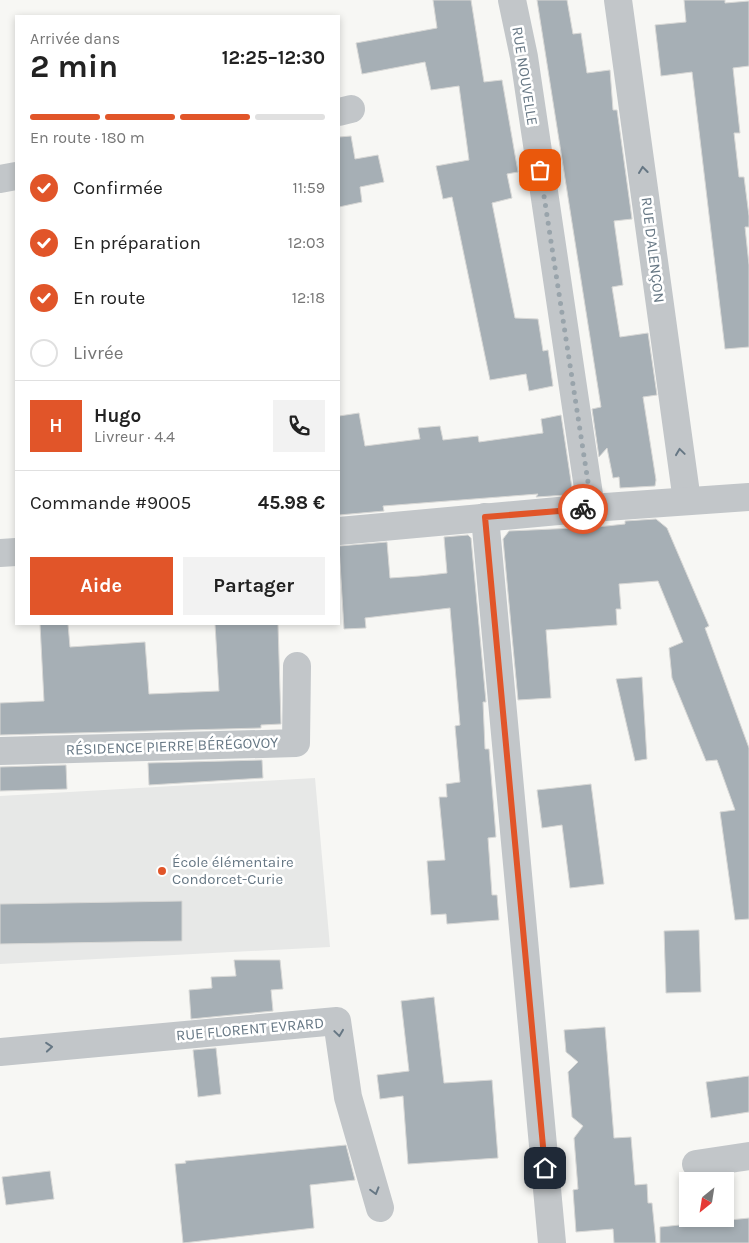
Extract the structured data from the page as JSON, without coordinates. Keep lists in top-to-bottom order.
{
  "streets": {
    "street": [
      "RUE NOUVELLE",
      "RUE D'ALENÇON",
      "RÉSIDENCE PIERRE BÉRÉGOVOY",
      "RUE FLORENT EVRARD"
    ]
  },
  "one_way": ["RUE D'ALENÇON"],
  "places": ["École élémentaire Condorcet-Curie"],
  "north": "bottom left",
  "page": {
    "heading": ["2 min", "Arrivée dans", "12:25–12:30"],
    "panel": [
      "Hugo",
      "Livreur · 4.4",
      "Commande #9005",
      "45.98 €"
    ],
    "bar": "En route · 180 m",
    "list": [
      ["Confirmée", "11:59"],
      ["En préparation", "12:03"],
      ["En route", "12:18"],
      "Livrée"
    ],
    "round": "H",
    "buttons": ["Aide", "Partager"]
  }
}
